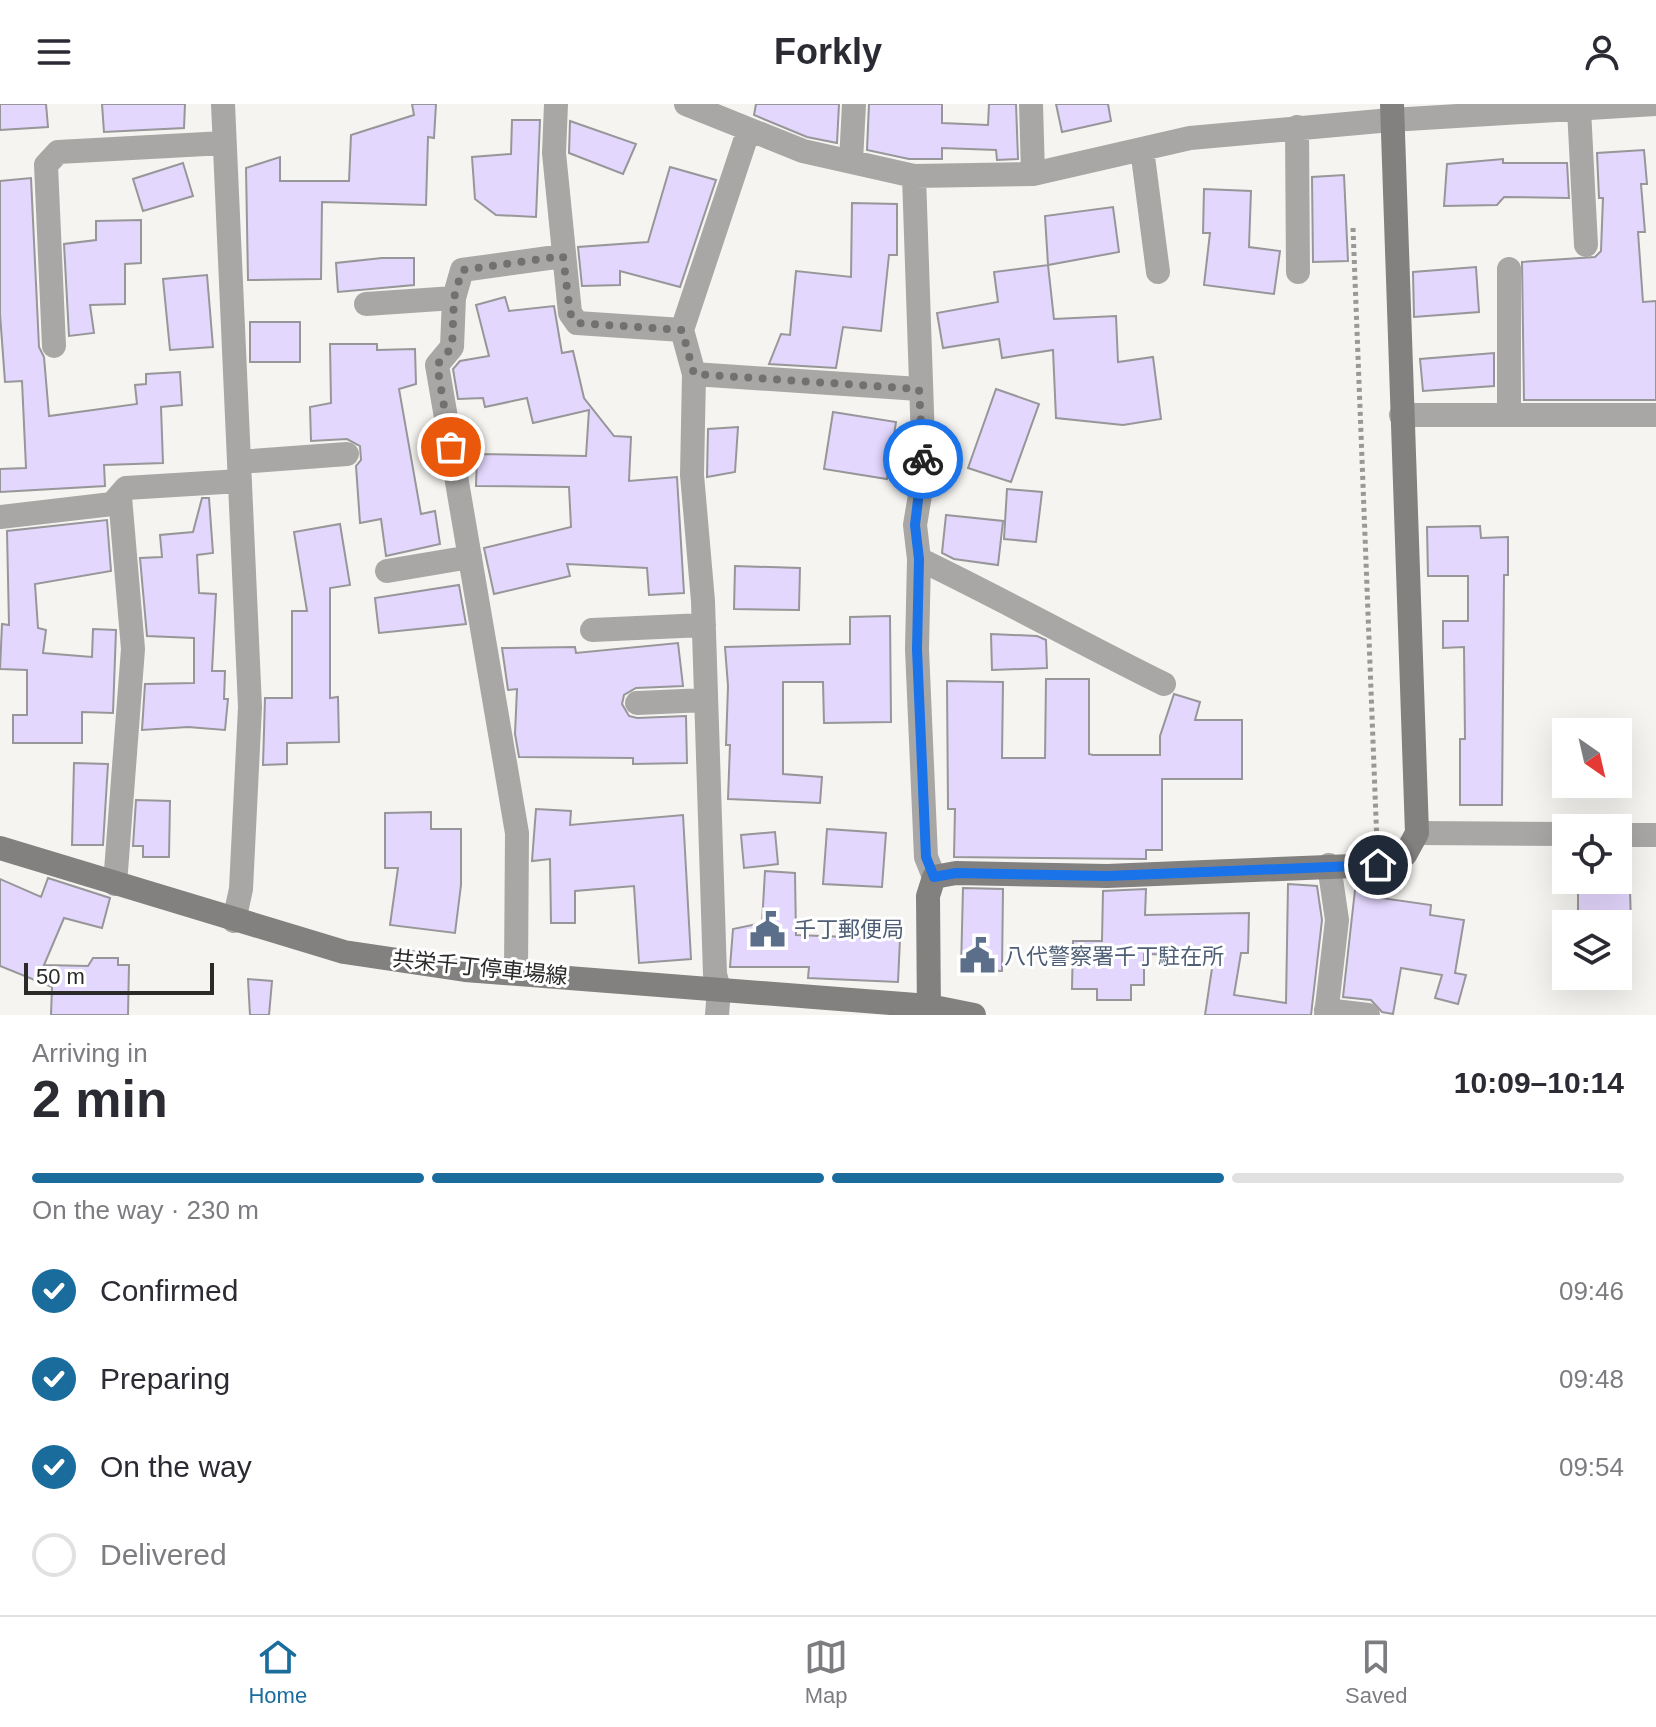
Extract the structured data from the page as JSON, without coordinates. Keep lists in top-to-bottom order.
{
  "streets": {
    "street": ["共栄千丁停車場線"]
  },
  "places": {
    "public building": ["千丁郵便局", "八代警察署千丁駐在所"]
  },
  "scale_bar": "50 m",
  "north": "bottom right",
  "page": {
    "header": "Forkly",
    "scale": "50 m",
    "heading": ["2 min", "Arriving in", "10:09–10:14"],
    "bar": "On the way · 230 m",
    "list": [
      ["Confirmed", "09:46"],
      ["Preparing", "09:48"],
      ["On the way", "09:54"],
      "Delivered"
    ],
    "tabs": ["Home", "Map", "Saved"]
  }
}
